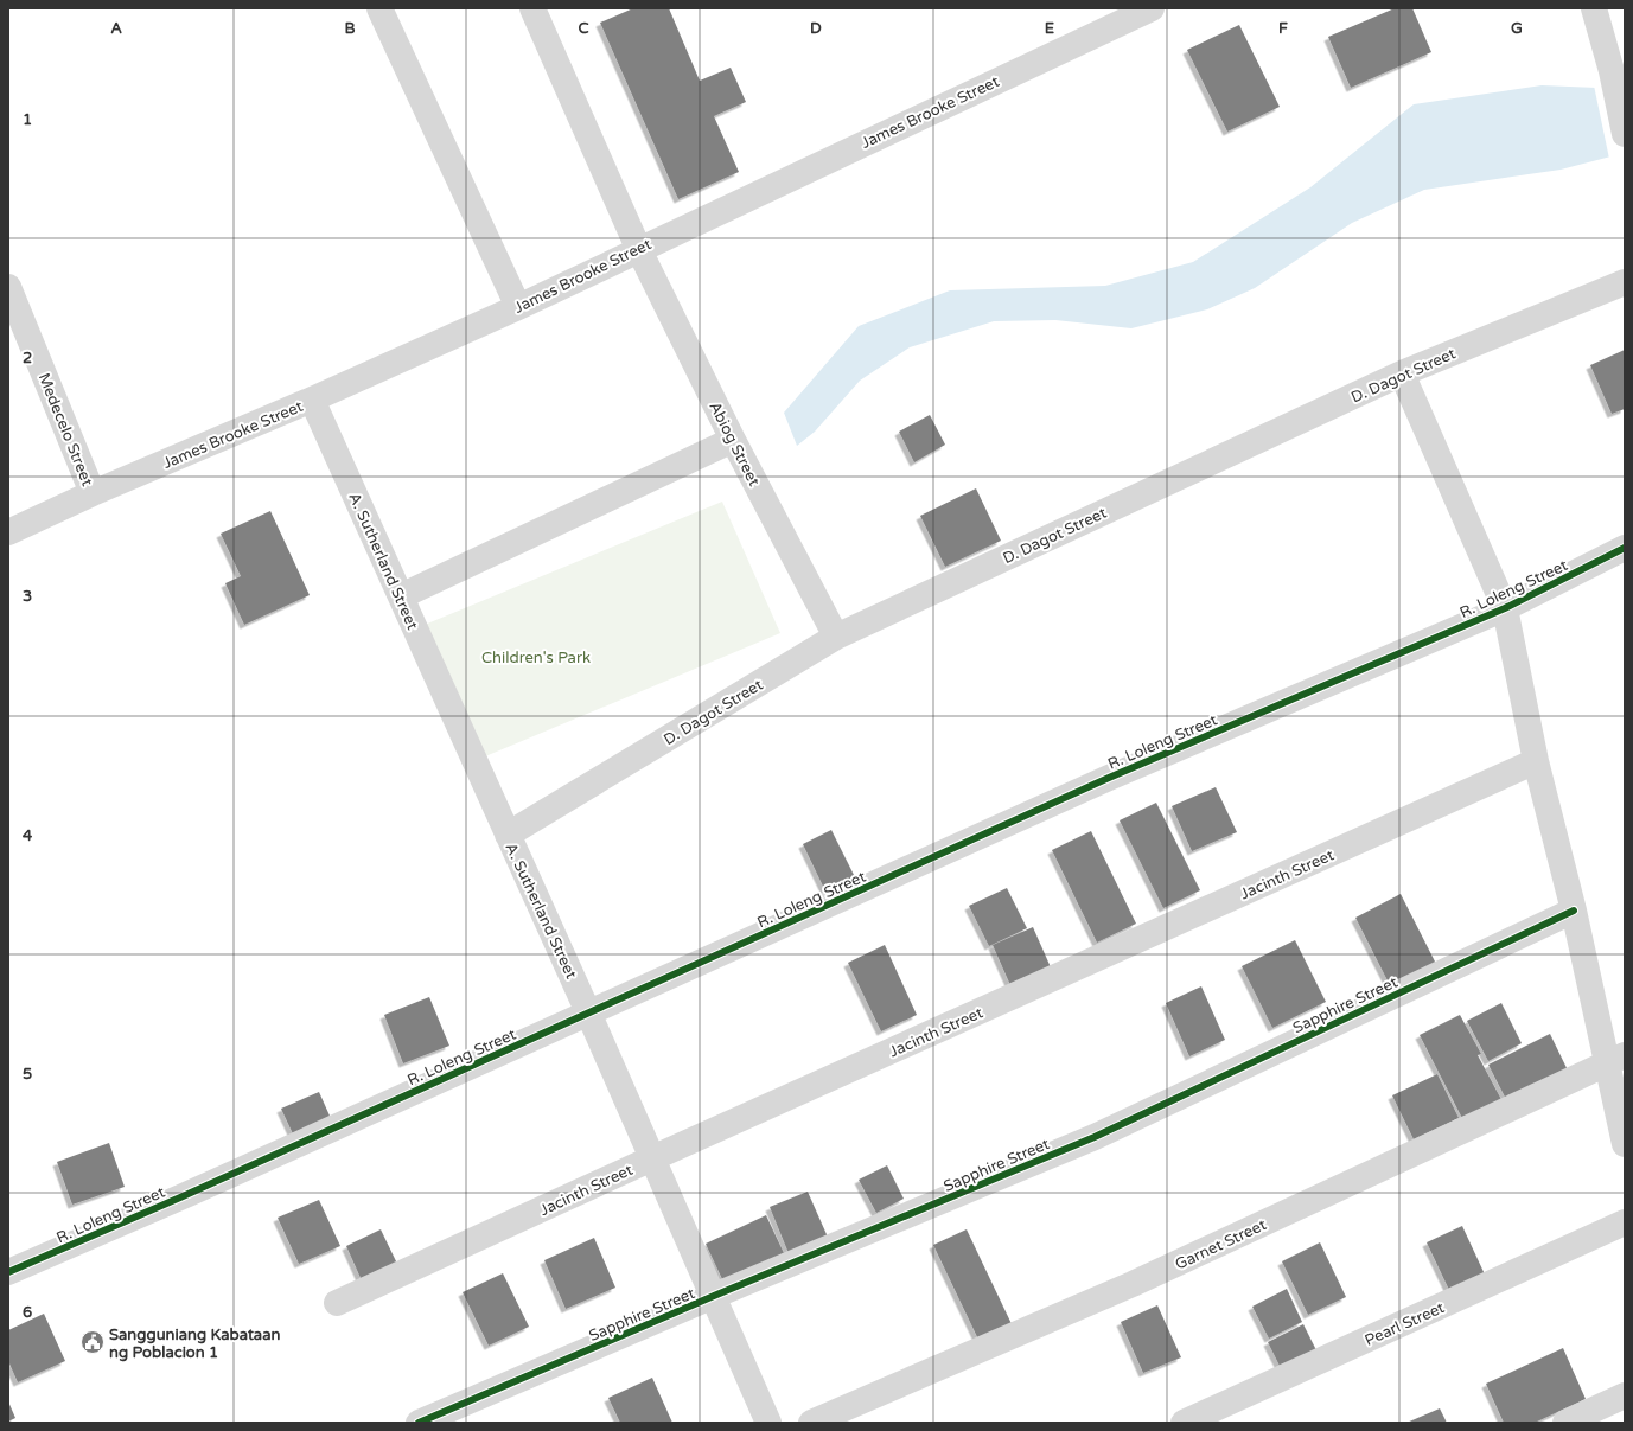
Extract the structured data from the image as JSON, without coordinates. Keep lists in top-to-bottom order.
{
  "streets": {
    "street": [
      "James Brooke Street",
      "D. Dagot Street",
      "Medecelo Street",
      "Abiog Street",
      "A. Sutherland Street",
      "R. Loleng Street",
      "Jacinth Street",
      "Sapphire Street",
      "Garnet Street",
      "Pearl Street"
    ]
  },
  "crossings": [
    ["James Brooke Street", "Medecelo Street"],
    ["James Brooke Street", "Abiog Street"],
    ["James Brooke Street", "A. Sutherland Street"],
    ["D. Dagot Street", "Abiog Street"],
    ["D. Dagot Street", "A. Sutherland Street"],
    ["A. Sutherland Street", "R. Loleng Street"],
    ["A. Sutherland Street", "Jacinth Street"],
    ["A. Sutherland Street", "Sapphire Street"]
  ],
  "parks": ["Children's Park"],
  "places": {
    "public building": ["Sangguniang Kabataan ng Poblacion 1"]
  },
  "grid": {
    "columns": [
      "A",
      "B",
      "C",
      "D",
      "E",
      "F",
      "G"
    ],
    "rows": [
      "1",
      "2",
      "3",
      "4",
      "5",
      "6"
    ]
  }
}
